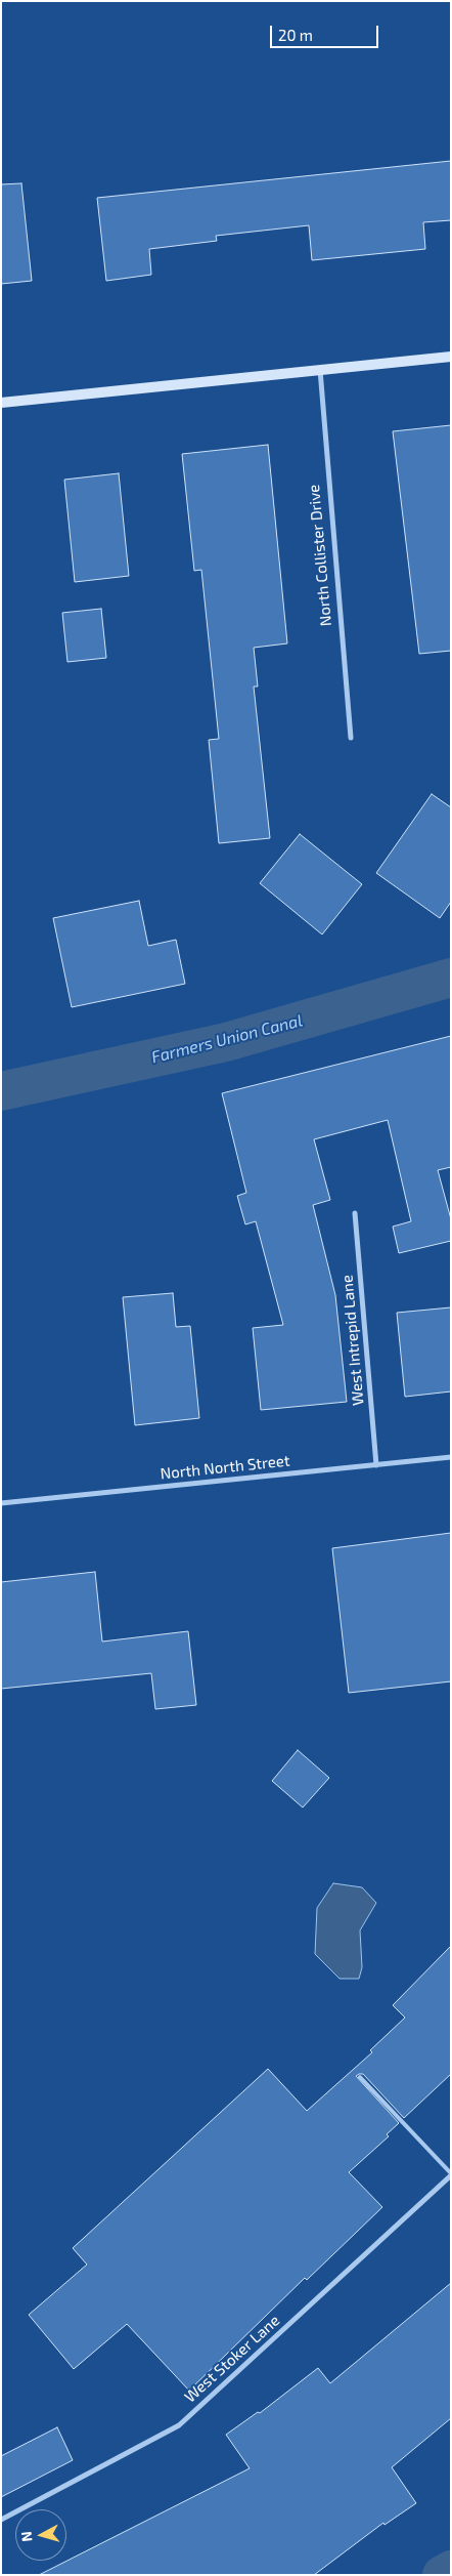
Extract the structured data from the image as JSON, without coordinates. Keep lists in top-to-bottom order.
{
  "streets": {
    "street": [
      "North Collister Drive",
      "West Intrepid Lane",
      "North North Street",
      "West Stoker Lane"
    ]
  },
  "crossings": [
    ["West Intrepid Lane", "North North Street"]
  ],
  "water": ["Farmers Union Canal"],
  "scale_bar": "20 m",
  "north": "left"
}
